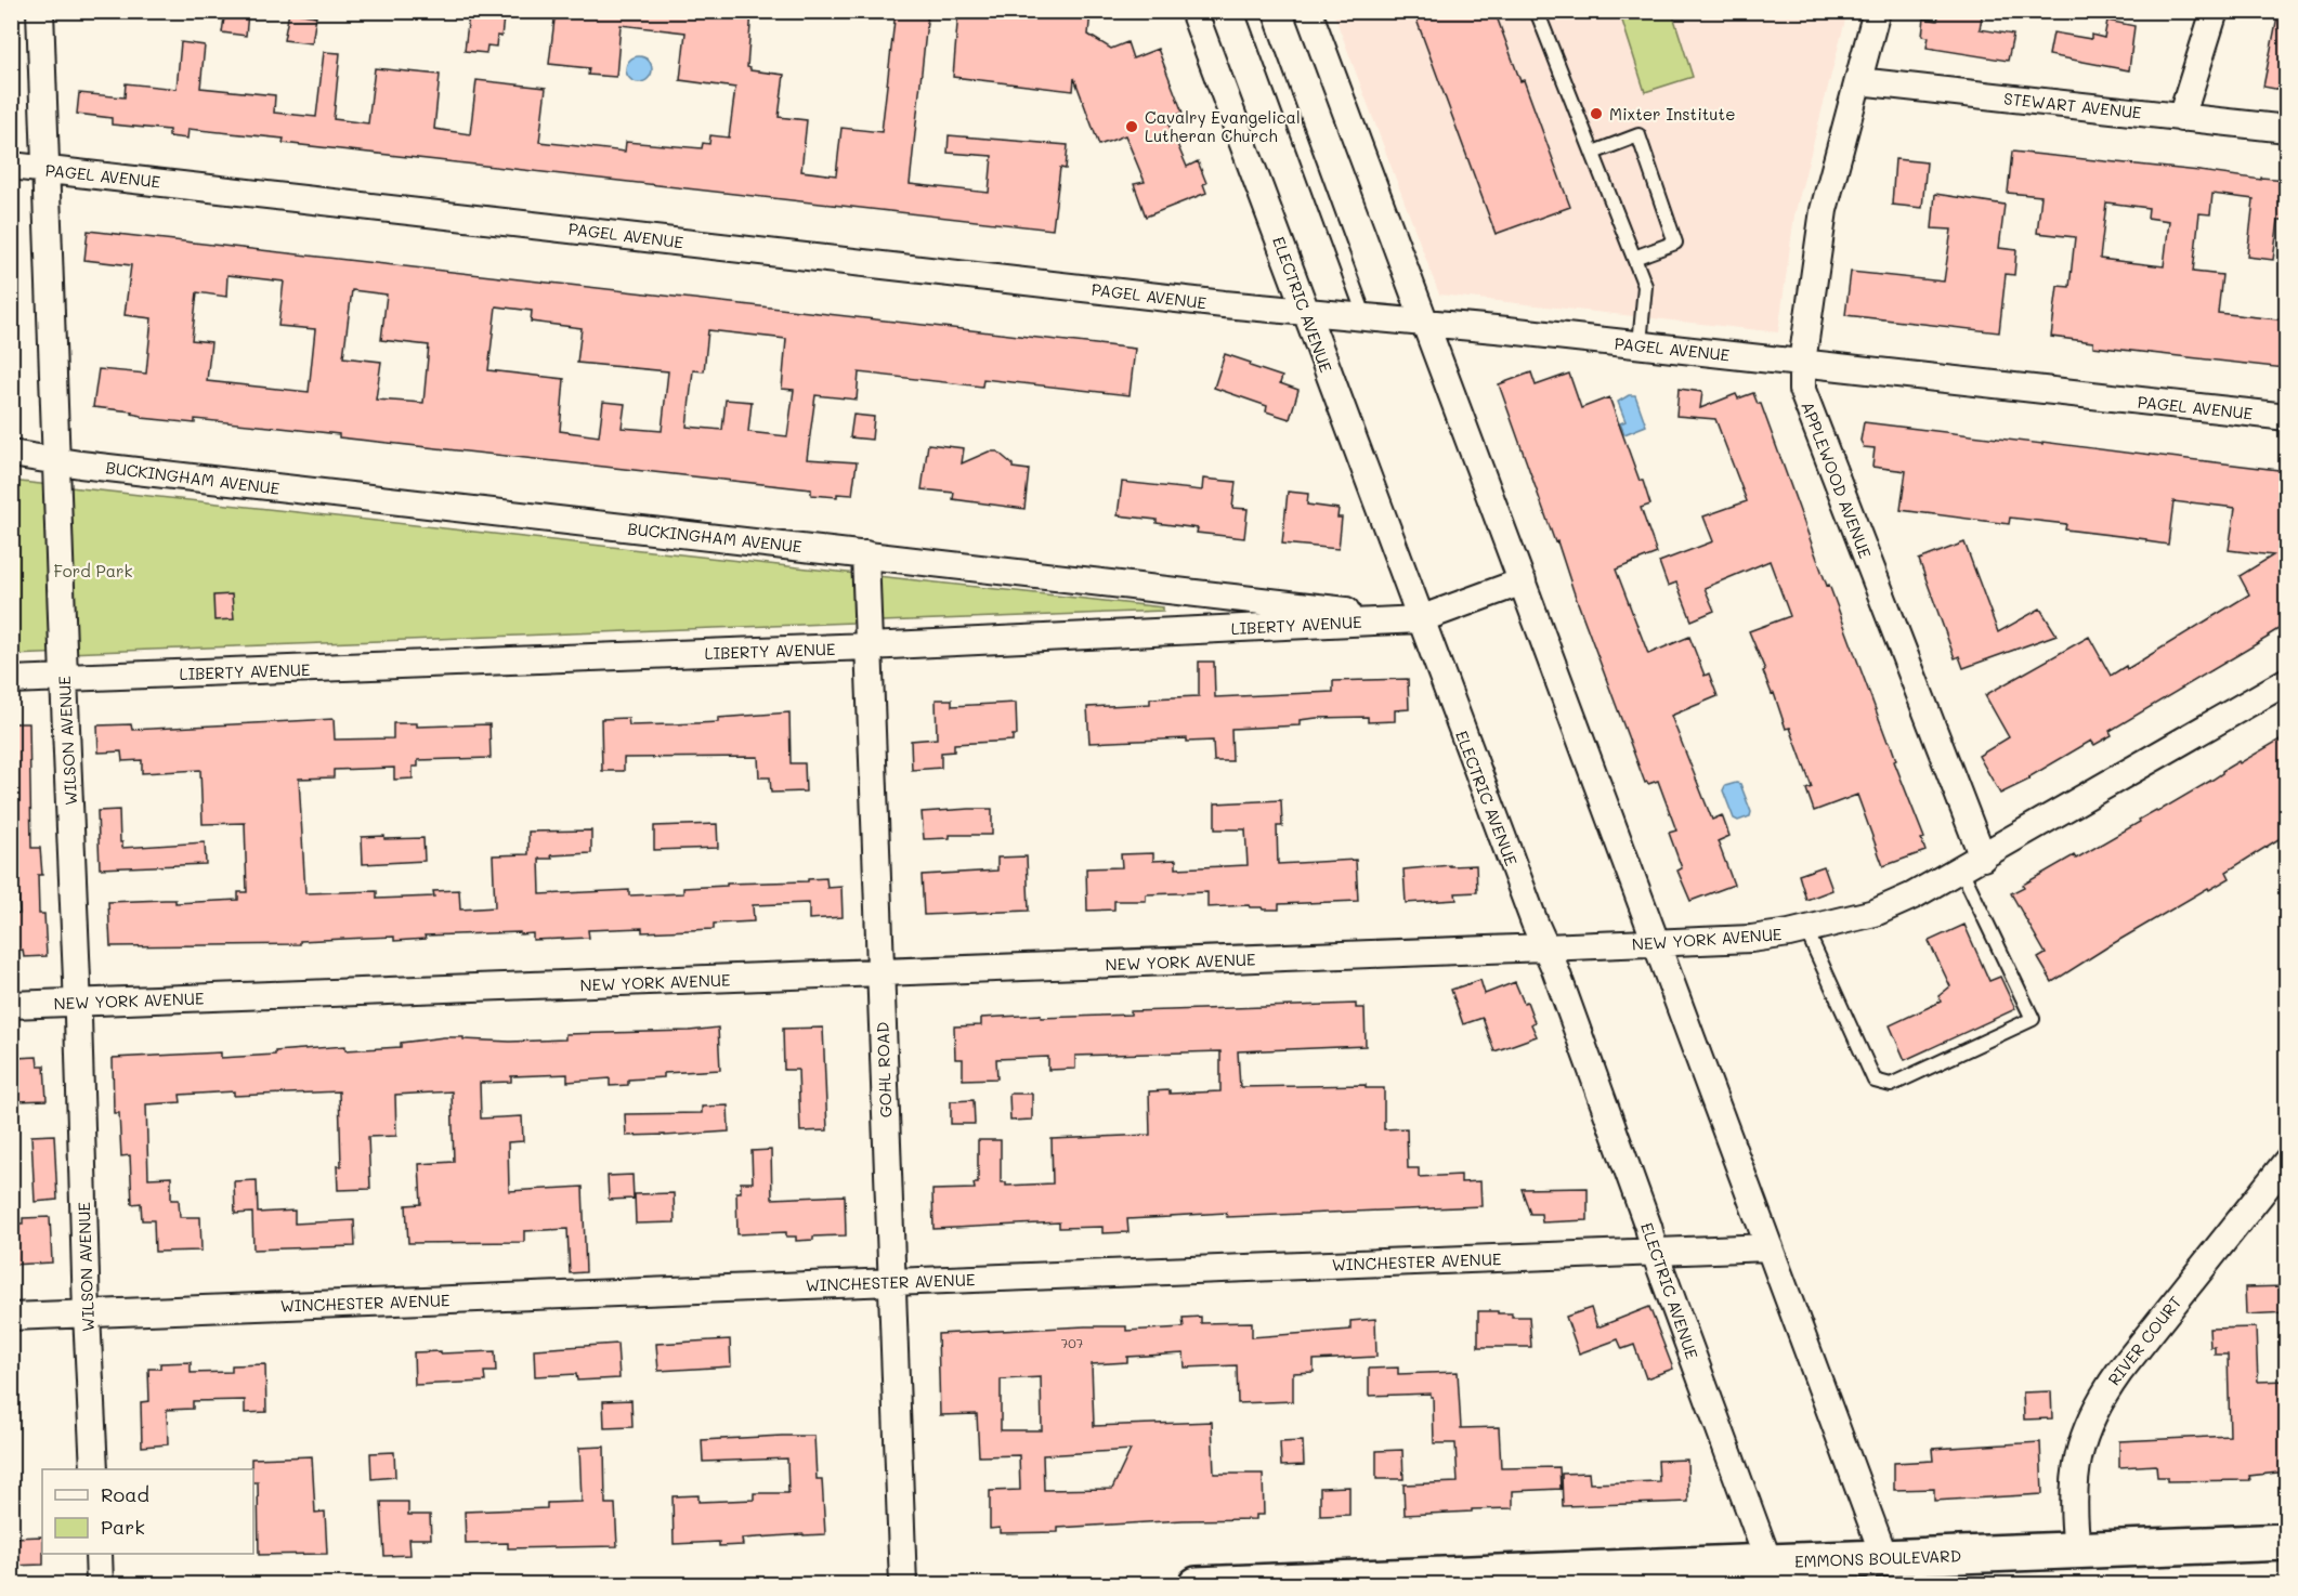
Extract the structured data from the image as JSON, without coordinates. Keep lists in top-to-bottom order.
{
  "streets": {
    "street": [
      "STEWART AVENUE",
      "PAGEL AVENUE",
      "ELECTRIC AVENUE",
      "BUCKINGHAM AVENUE",
      "APPLEWOOD AVENUE",
      "LIBERTY AVENUE",
      "WILSON AVENUE",
      "NEW YORK AVENUE",
      "GOHL ROAD",
      "WINCHESTER AVENUE",
      "RIVER COURT",
      "EMMONS BOULEVARD"
    ]
  },
  "crossings": [
    ["STEWART AVENUE", "APPLEWOOD AVENUE"],
    ["PAGEL AVENUE", "ELECTRIC AVENUE"],
    ["PAGEL AVENUE", "APPLEWOOD AVENUE"],
    ["PAGEL AVENUE", "WILSON AVENUE"],
    ["ELECTRIC AVENUE", "BUCKINGHAM AVENUE"],
    ["ELECTRIC AVENUE", "LIBERTY AVENUE"],
    ["ELECTRIC AVENUE", "NEW YORK AVENUE"],
    ["ELECTRIC AVENUE", "WINCHESTER AVENUE"],
    ["ELECTRIC AVENUE", "EMMONS BOULEVARD"],
    ["BUCKINGHAM AVENUE", "LIBERTY AVENUE"],
    ["BUCKINGHAM AVENUE", "WILSON AVENUE"],
    ["BUCKINGHAM AVENUE", "GOHL ROAD"],
    ["APPLEWOOD AVENUE", "NEW YORK AVENUE"],
    ["LIBERTY AVENUE", "WILSON AVENUE"],
    ["LIBERTY AVENUE", "GOHL ROAD"],
    ["WILSON AVENUE", "NEW YORK AVENUE"],
    ["WILSON AVENUE", "WINCHESTER AVENUE"],
    ["NEW YORK AVENUE", "GOHL ROAD"],
    ["GOHL ROAD", "WINCHESTER AVENUE"],
    ["RIVER COURT", "EMMONS BOULEVARD"]
  ],
  "parks": ["Ford Park"],
  "places": ["Mixter Institute", "Cavalry Evangelical Lutheran Church"],
  "house_numbers": ["707"],
  "legend": ["Road", "Park"]
}
